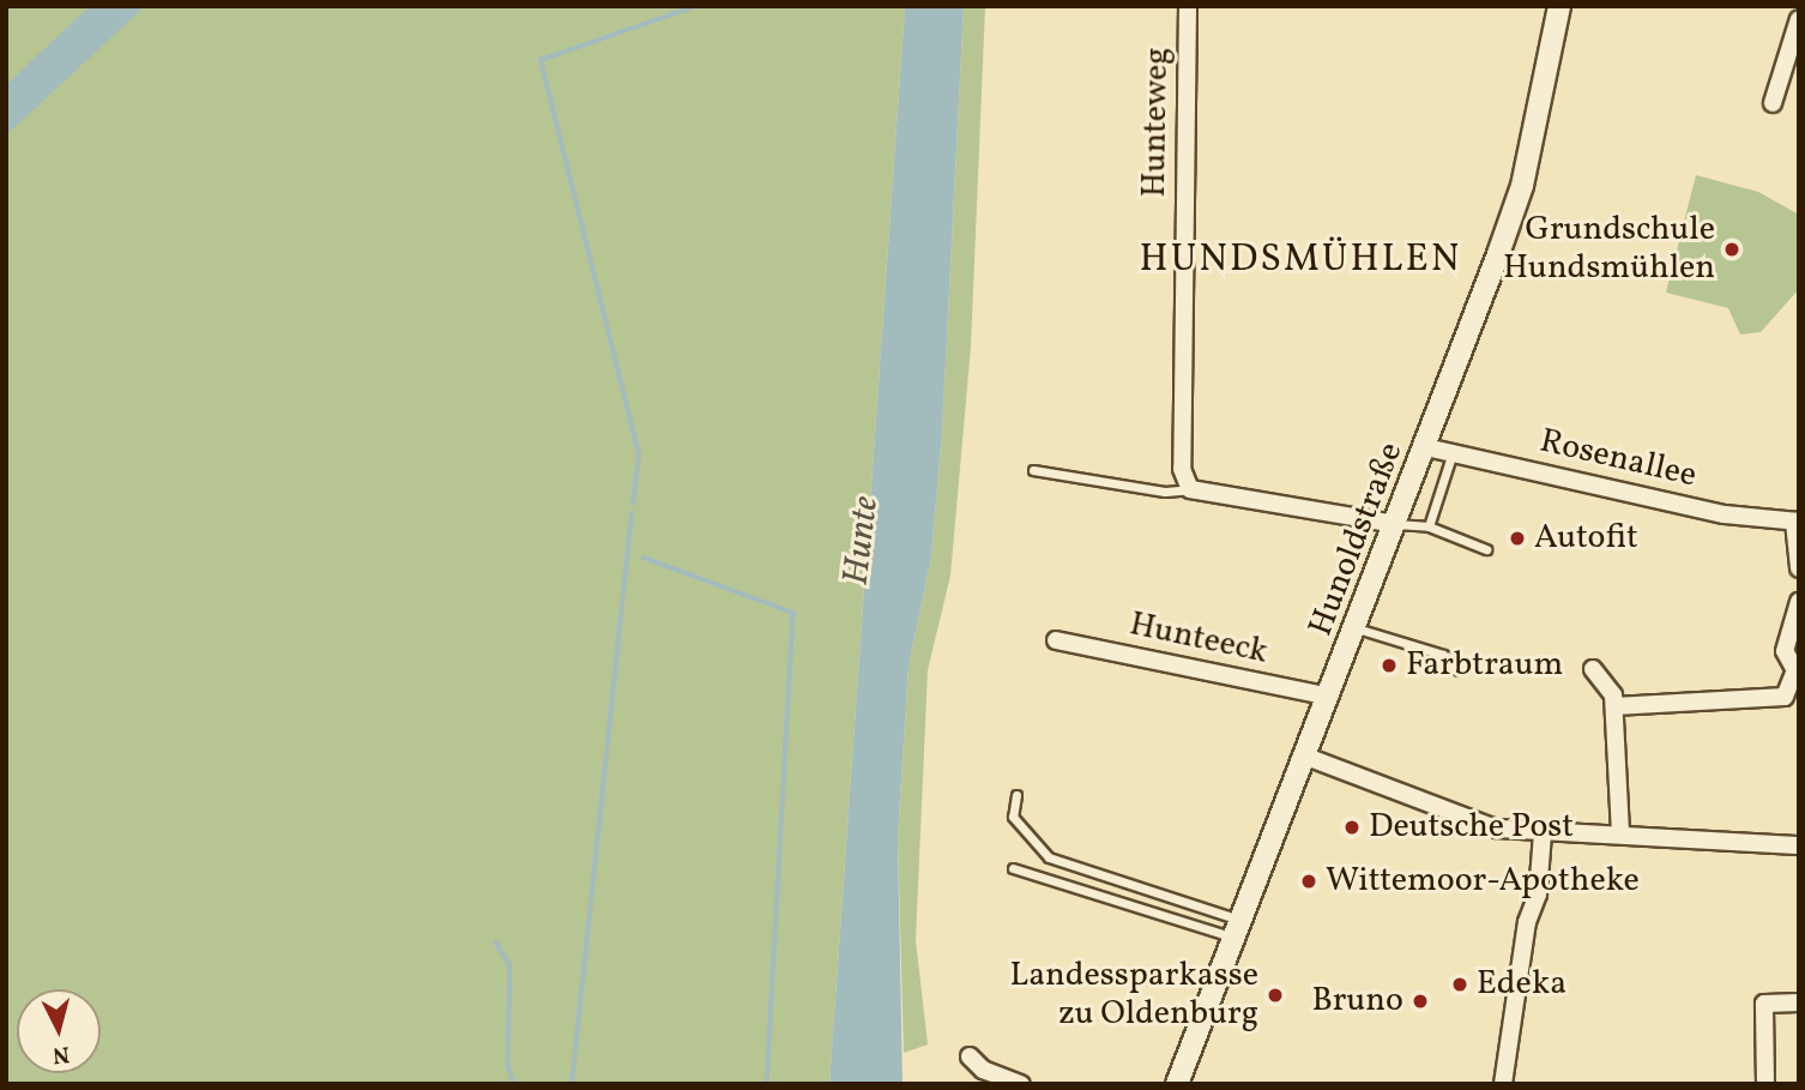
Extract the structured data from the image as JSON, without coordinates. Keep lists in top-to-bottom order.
{
  "streets": {
    "street": [
      "Hunteweg",
      "Rosenallee",
      "Hunoldstraße",
      "Hunteeck"
    ]
  },
  "crossings": [
    ["Rosenallee", "Hunoldstraße"],
    ["Hunoldstraße", "Hunteeck"]
  ],
  "districts": ["HUNDSMÜHLEN"],
  "water": ["Hunte"],
  "places": [
    "Grundschule Hundsmühlen",
    "Autofit",
    "Farbtraum",
    "Deutsche Post",
    "Wittemoor-Apotheke",
    "Edeka",
    "Landessparkasse zu Oldenburg",
    "Bruno"
  ],
  "north": "bottom"
}
